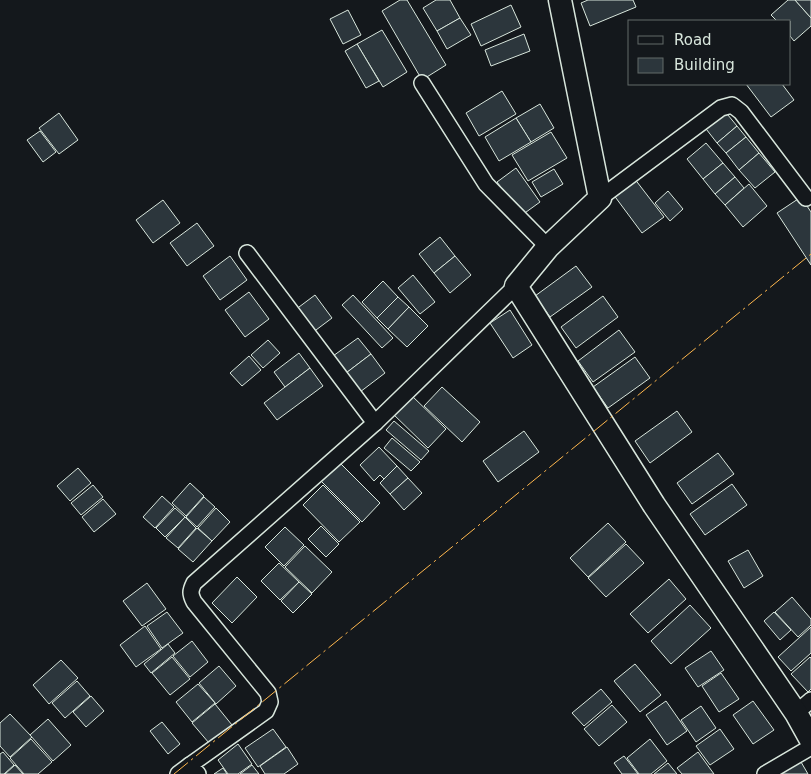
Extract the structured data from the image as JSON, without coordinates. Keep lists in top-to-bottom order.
{
  "legend": ["Road", "Building"]
}
